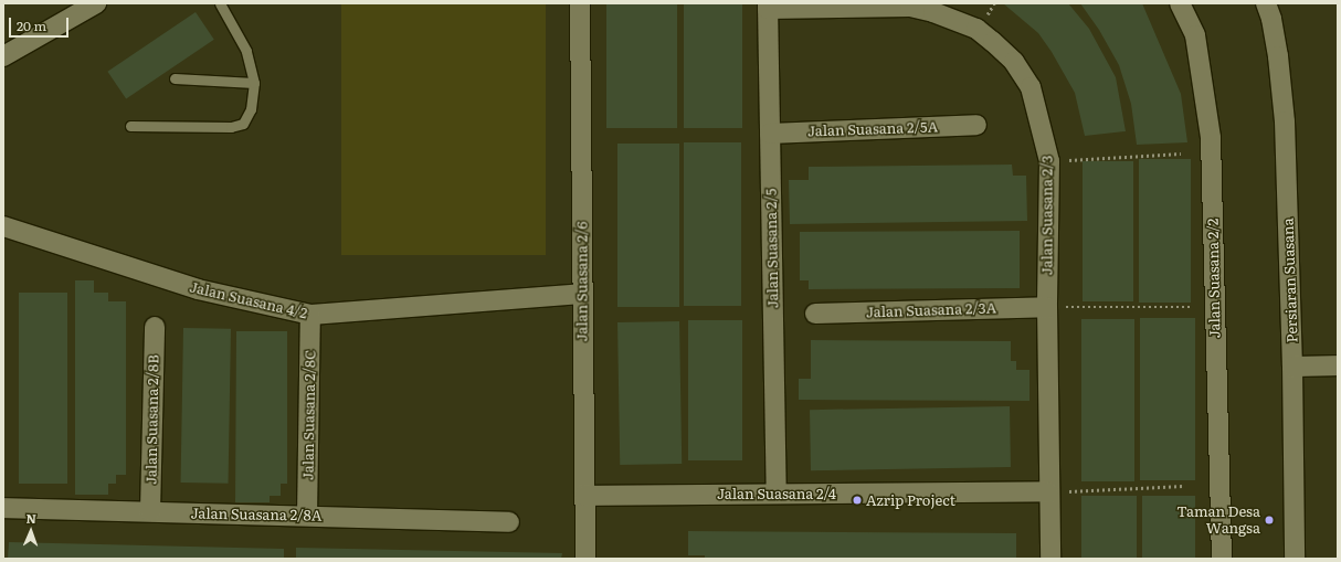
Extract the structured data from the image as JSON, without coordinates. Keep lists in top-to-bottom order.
{
  "streets": {
    "street": [
      "Jalan Suasana 2/5A",
      "Jalan Suasana 2/3",
      "Jalan Suasana 2/5",
      "Jalan Suasana 2/2",
      "Persiaran Suasana",
      "Jalan Suasana 2/6",
      "Jalan Suasana 4/2",
      "Jalan Suasana 2/3A",
      "Jalan Suasana 2/8C",
      "Jalan Suasana 2/8B",
      "Jalan Suasana 2/4",
      "Jalan Suasana 2/8A"
    ]
  },
  "crossings": [
    ["Jalan Suasana 2/5A", "Jalan Suasana 2/5"],
    ["Jalan Suasana 2/3", "Jalan Suasana 2/5"],
    ["Jalan Suasana 2/3", "Jalan Suasana 2/3A"],
    ["Jalan Suasana 2/3", "Jalan Suasana 2/4"],
    ["Jalan Suasana 2/5", "Jalan Suasana 2/4"],
    ["Jalan Suasana 2/6", "Jalan Suasana 4/2"],
    ["Jalan Suasana 2/6", "Jalan Suasana 2/4"],
    ["Jalan Suasana 4/2", "Jalan Suasana 2/8C"],
    ["Jalan Suasana 2/8C", "Jalan Suasana 2/8A"],
    ["Jalan Suasana 2/8B", "Jalan Suasana 2/8A"]
  ],
  "places": ["Azrip Project", "Taman Desa Wangsa"],
  "scale_bar": "20 m",
  "north": "top"
}
